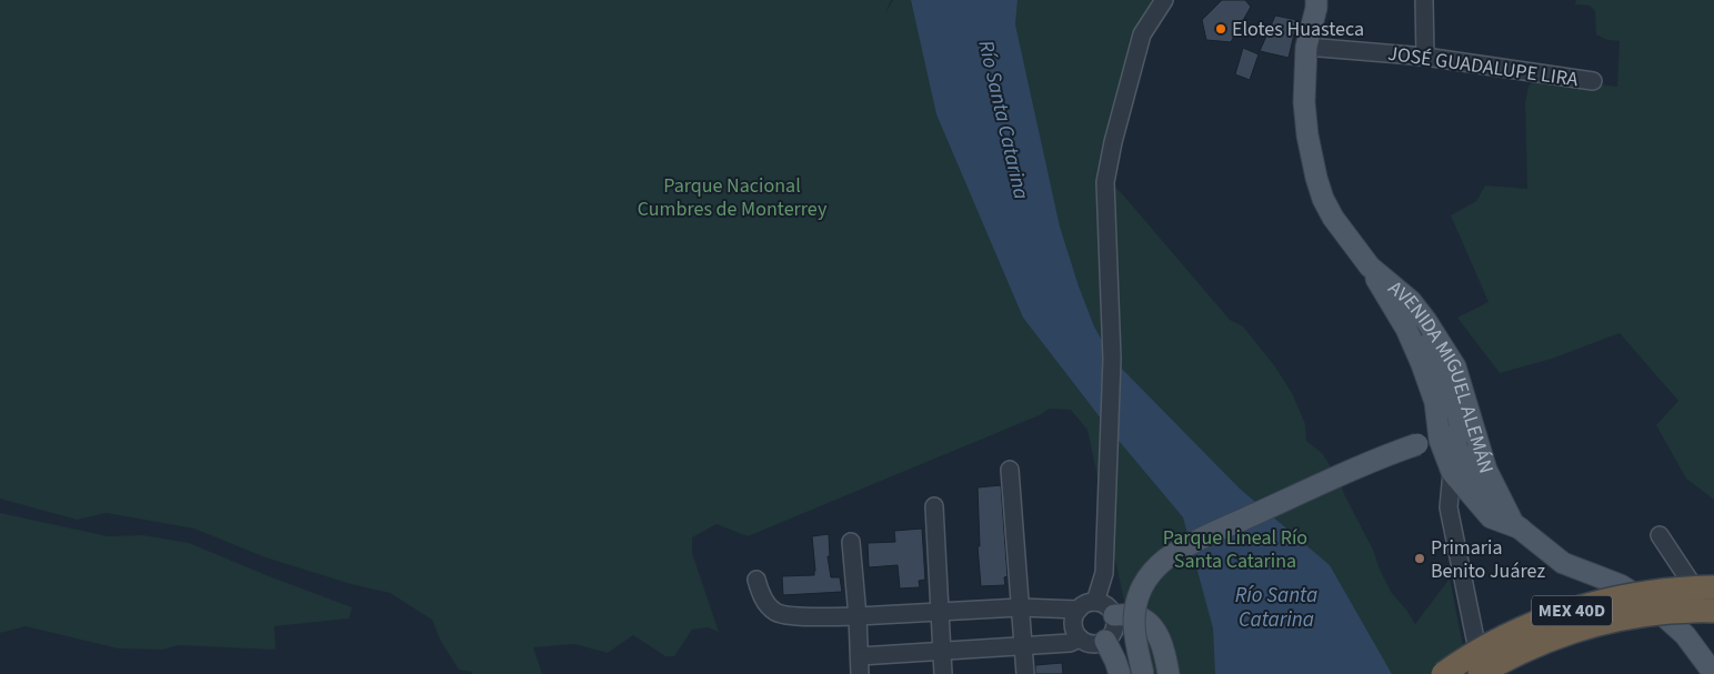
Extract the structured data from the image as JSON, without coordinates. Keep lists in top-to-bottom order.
{
  "streets": {
    "highway": ["MEX 40D"],
    "main road": ["AVENIDA MIGUEL ALEMÁN"],
    "street": ["JOSÉ GUADALUPE LIRA"]
  },
  "crossings": [
    ["JOSÉ GUADALUPE LIRA", "AVENIDA MIGUEL ALEMÁN"]
  ],
  "water": ["Río Santa Catarina"],
  "parks": ["Parque Nacional Cumbres de Monterrey", "Parque Lineal Río Santa Catarina"],
  "places": ["Elotes Huasteca", "Primaria Benito Juárez"]
}
